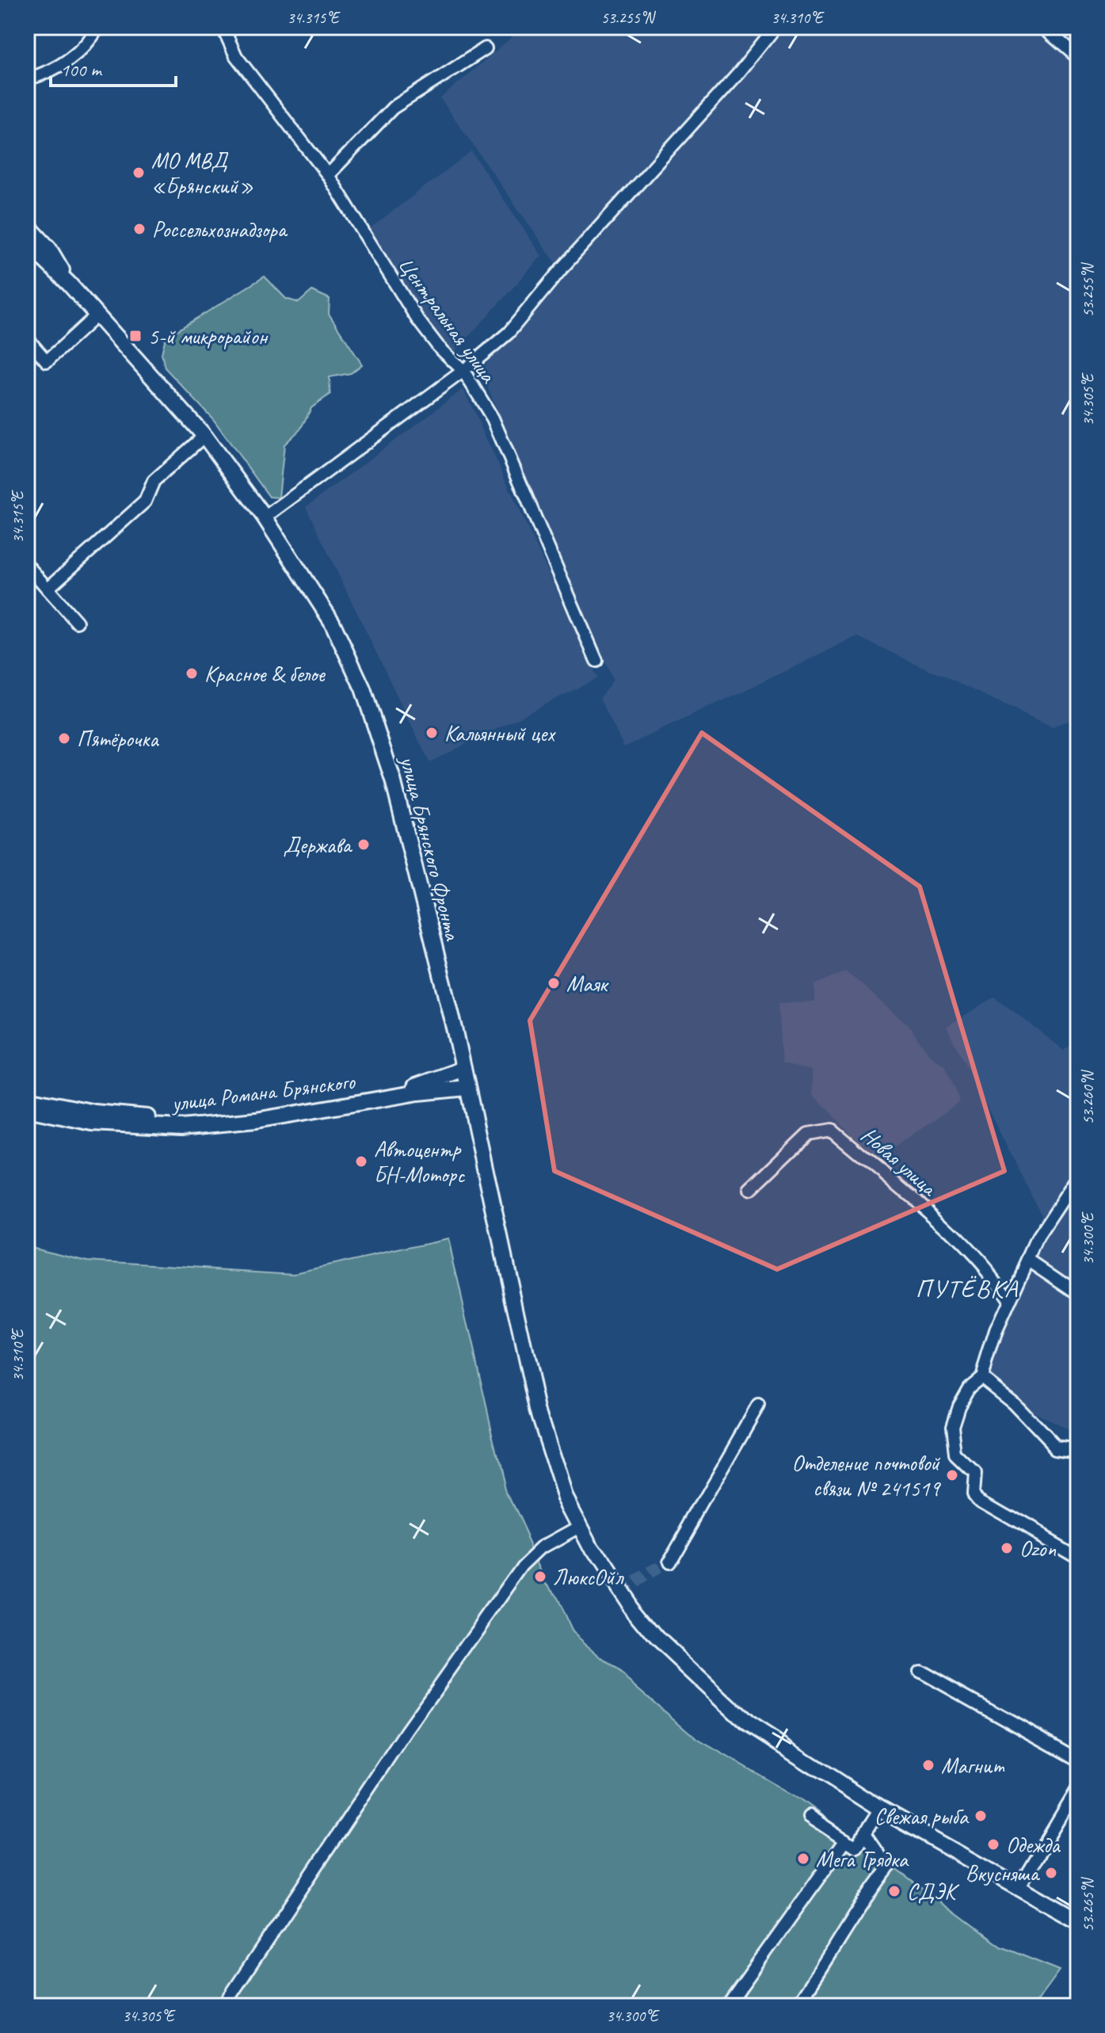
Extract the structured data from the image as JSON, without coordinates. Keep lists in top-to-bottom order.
{
  "streets": {
    "main road": ["улица Брянского Фронта", "улица Романа Брянского"],
    "street": ["Центральная улица", "Новая улица"]
  },
  "crossings": [
    ["улица Брянского Фронта", "улица Романа Брянского"]
  ],
  "districts": ["ПУТЁВКА"],
  "places": {
    "other": [
      "МО МВД «Брянский»",
      "Россельхознадзора",
      "Красное & белое",
      "Кальянный цех",
      "Пятёрочка",
      "Держава",
      "Маяк",
      "Автоцентр БН-Моторс",
      "Отделение почтовой связи № 241519",
      "Ozon",
      "ЛюксОйл",
      "Магнит",
      "Свежая рыба",
      "Одежда",
      "Мега Грядка",
      "Вкусняша",
      "СДЭК"
    ],
    "transit": ["5-й микрорайон"]
  },
  "scale_bar": "100 m",
  "coordinates": [
    "34.315°E",
    "53.255°N",
    "34.310°E",
    "34.305°E",
    "53.260°N",
    "34.300°E",
    "53.265°N"
  ]
}
